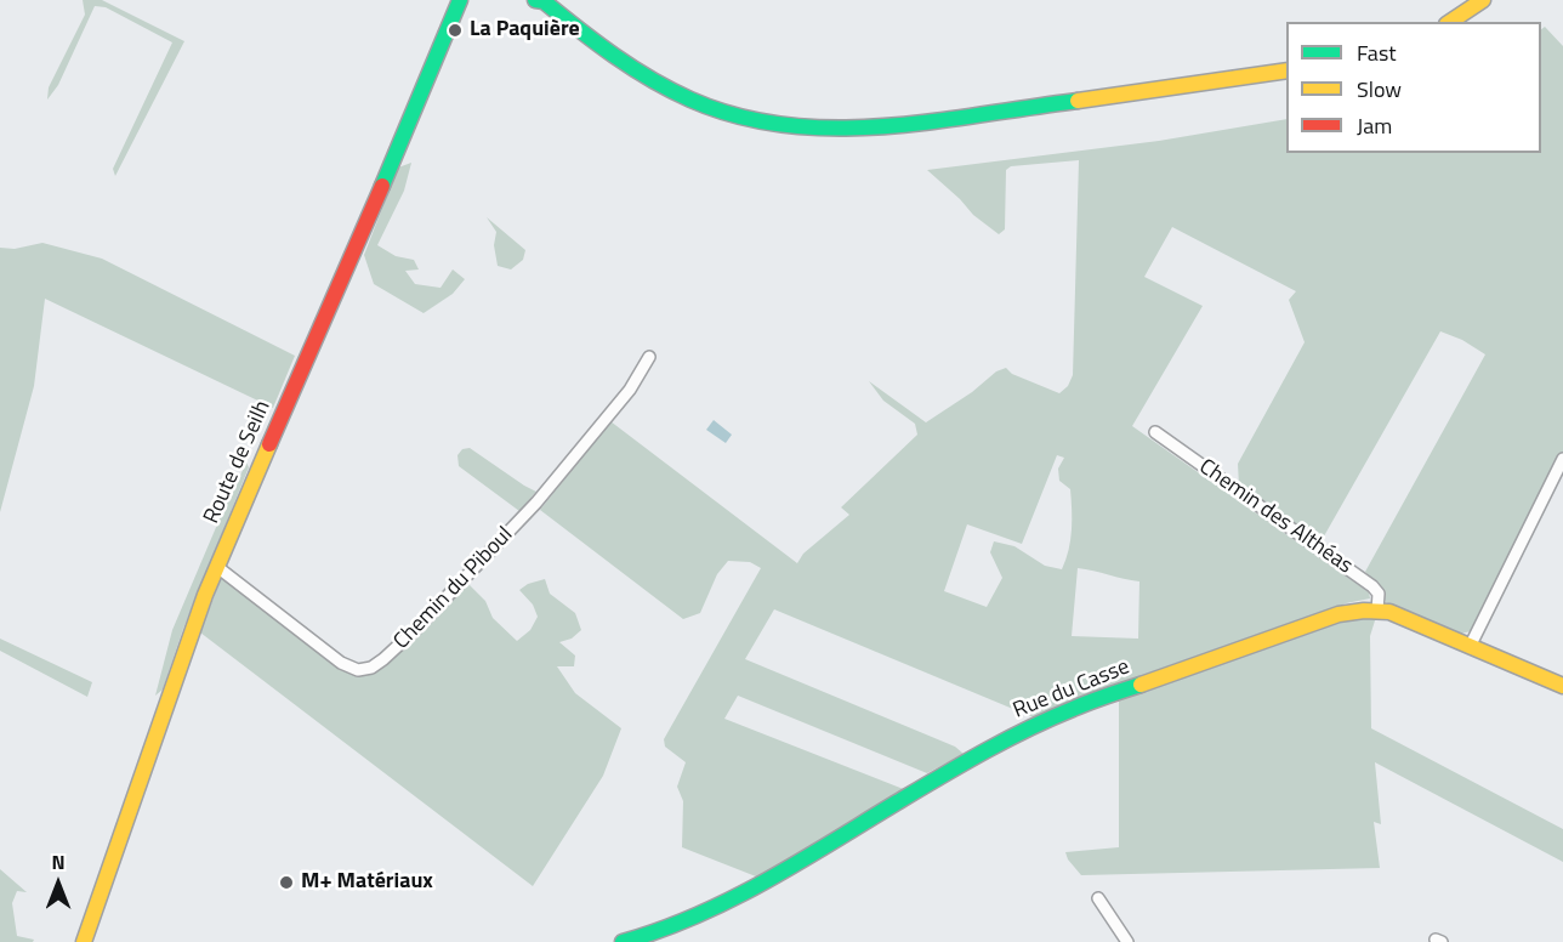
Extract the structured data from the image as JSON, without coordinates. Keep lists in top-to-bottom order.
{
  "streets": {
    "street": [
      "Route de Seilh",
      "Chemin des Althéas",
      "Chemin du Piboul",
      "Rue du Casse"
    ]
  },
  "crossings": [
    ["Route de Seilh", "Chemin du Piboul"],
    ["Chemin des Althéas", "Rue du Casse"]
  ],
  "places": ["La Paquière", "M+ Matériaux"],
  "legend": ["Fast", "Slow", "Jam"],
  "north": "top"
}
